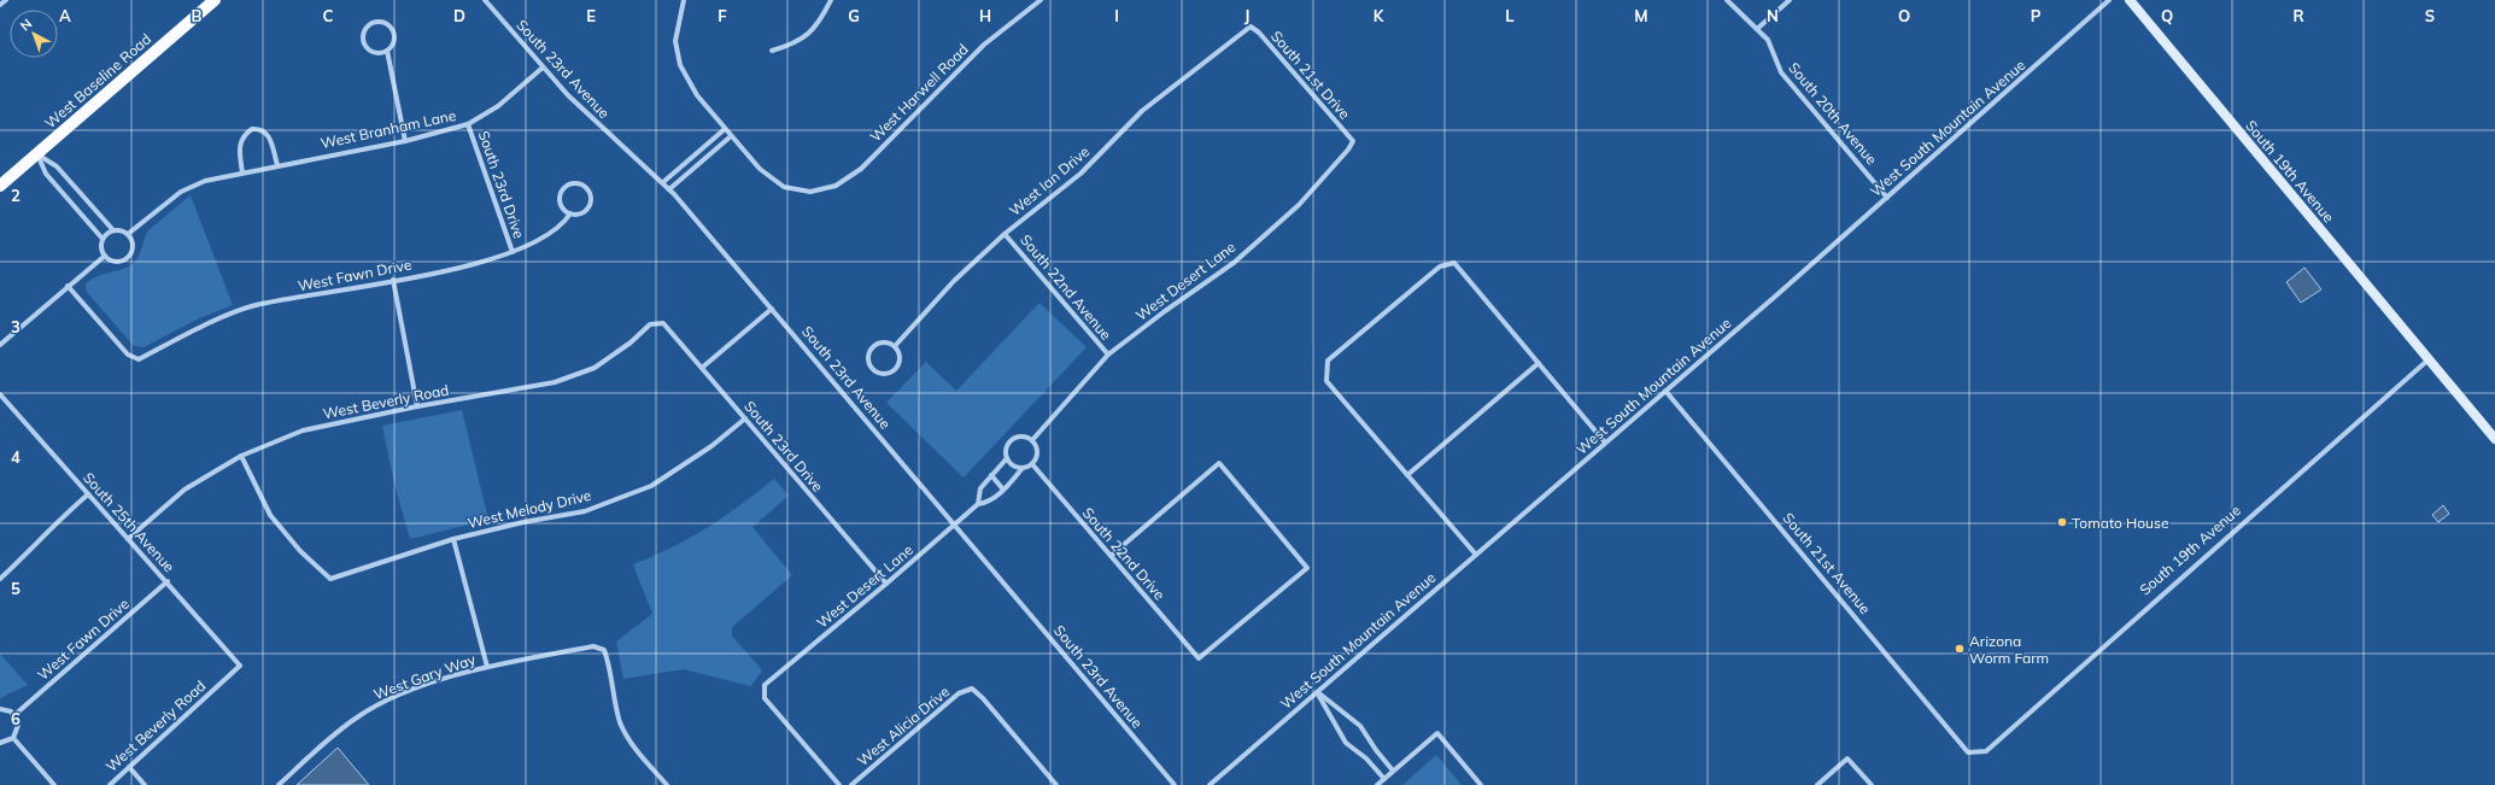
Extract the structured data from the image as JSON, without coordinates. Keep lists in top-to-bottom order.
{
  "streets": {
    "main road": ["West Baseline Road", "South 19th Avenue"],
    "street": [
      "South 23rd Avenue",
      "South 21st Drive",
      "West Harwell Road",
      "South 20th Avenue",
      "West South Mountain Avenue",
      "West Branham Lane",
      "West Ian Drive",
      "South 23rd Drive",
      "West Fawn Drive",
      "West Desert Lane",
      "South 22nd Avenue",
      "West Beverly Road",
      "West Melody Drive",
      "South 25th Avenue",
      "South 22nd Drive",
      "South 21st Avenue",
      "West Gary Way",
      "West Alicia Drive"
    ]
  },
  "crossings": [
    ["South 23rd Avenue", "West Branham Lane"],
    ["South 23rd Avenue", "West Desert Lane"],
    ["South 21st Drive", "West Ian Drive"],
    ["South 21st Drive", "West Desert Lane"],
    ["South 20th Avenue", "West South Mountain Avenue"],
    ["West South Mountain Avenue", "South 21st Avenue"],
    ["West Branham Lane", "South 23rd Drive"],
    ["South 19th Avenue", "South 21st Avenue"],
    ["West Ian Drive", "South 22nd Avenue"],
    ["South 23rd Drive", "West Fawn Drive"],
    ["South 23rd Drive", "West Desert Lane"],
    ["South 23rd Drive", "West Beverly Road"],
    ["South 23rd Drive", "West Melody Drive"],
    ["West Fawn Drive", "South 25th Avenue"],
    ["West Desert Lane", "South 22nd Avenue"],
    ["West Desert Lane", "South 22nd Drive"],
    ["West Beverly Road", "West Melody Drive"],
    ["West Beverly Road", "South 25th Avenue"]
  ],
  "places": ["Tomato House", "Arizona Worm Farm"],
  "north": "top left",
  "grid": {
    "columns": [
      "A",
      "B",
      "C",
      "D",
      "E",
      "F",
      "G",
      "H",
      "I",
      "J",
      "K",
      "L",
      "M",
      "N",
      "O",
      "P",
      "Q",
      "R",
      "S"
    ],
    "rows": [
      "2",
      "3",
      "4",
      "5",
      "6"
    ]
  }
}
